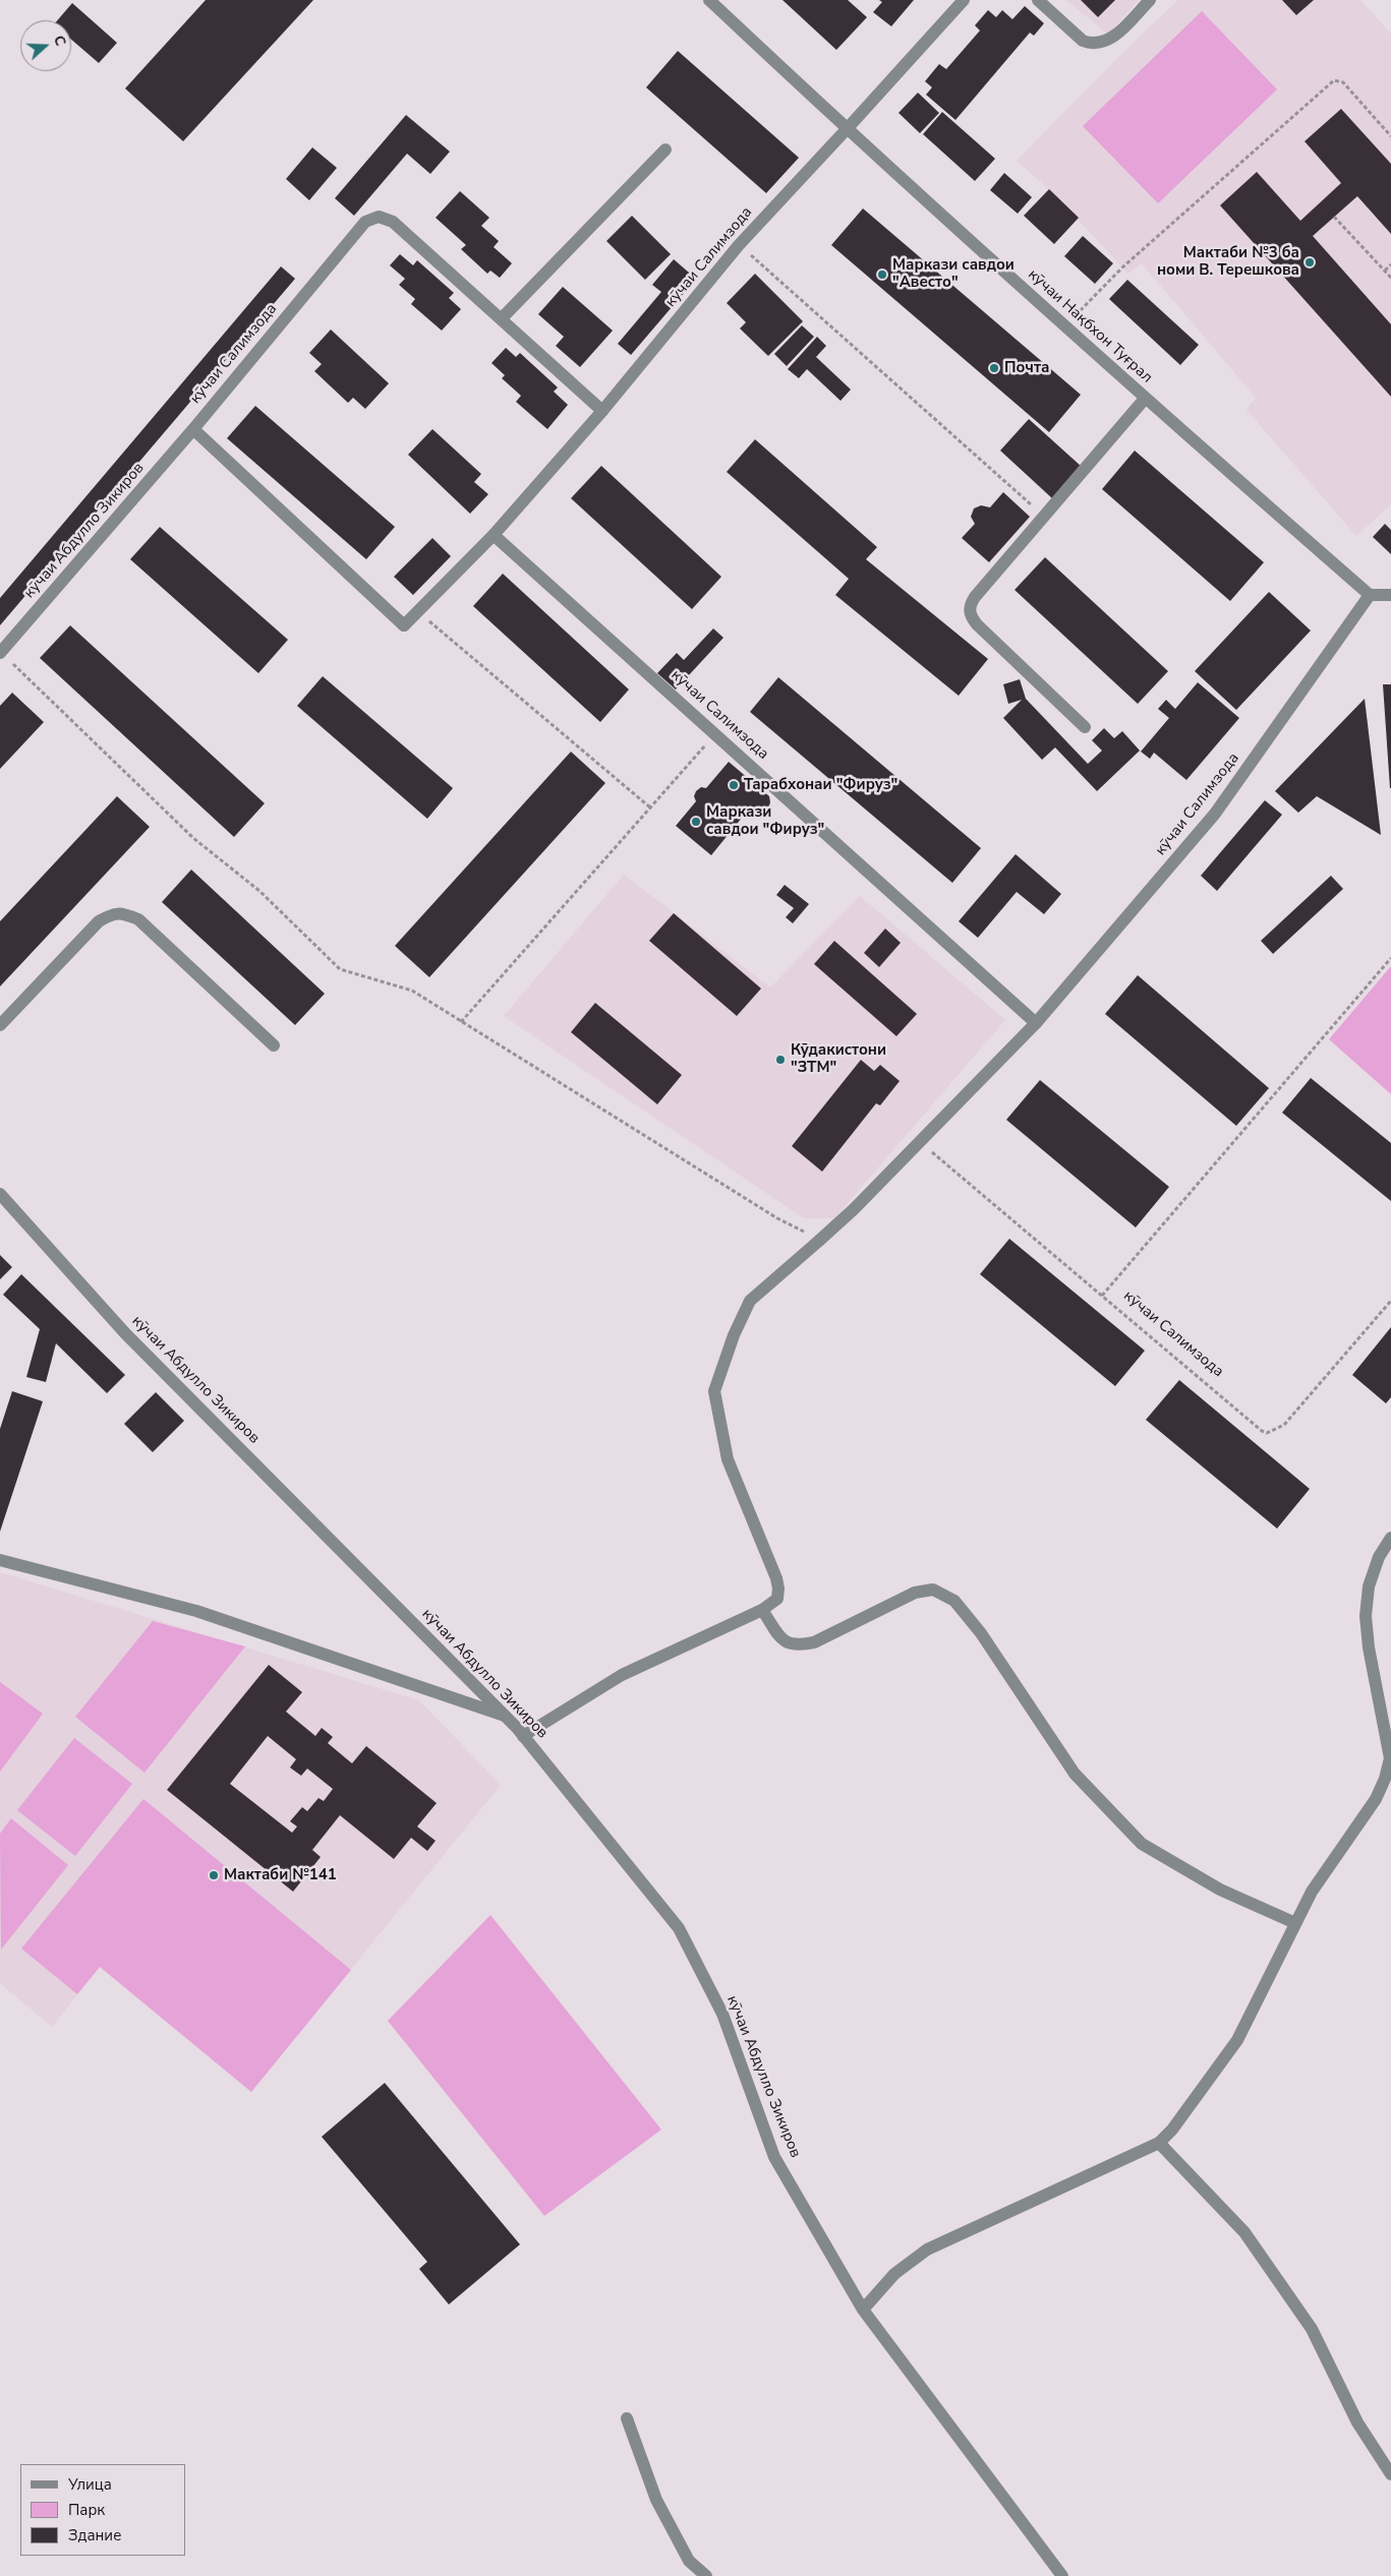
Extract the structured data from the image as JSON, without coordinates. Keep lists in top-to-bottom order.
{
  "streets": {
    "street": ["кӯчаи Салимзода", "кӯчаи Нақбхон Туғрал", "кӯчаи Абдулло Зикиров"]
  },
  "crossings": [
    ["кӯчаи Салимзода", "кӯчаи Нақбхон Туғрал"],
    ["кӯчаи Салимзода", "кӯчаи Абдулло Зикиров"]
  ],
  "places": [
    "Мактаби №3 ба номи В. Терешкова",
    "Маркази савдои \"Авесто\"",
    "Почта",
    "Тарабхонаи \"Фируз\"",
    "Маркази савдои \"Фируз\"",
    "Кӯдакистони \"ЗТМ\"",
    "Мактаби №141"
  ],
  "legend": ["Улица", "Парк", "Здание"],
  "north": "right"
}
